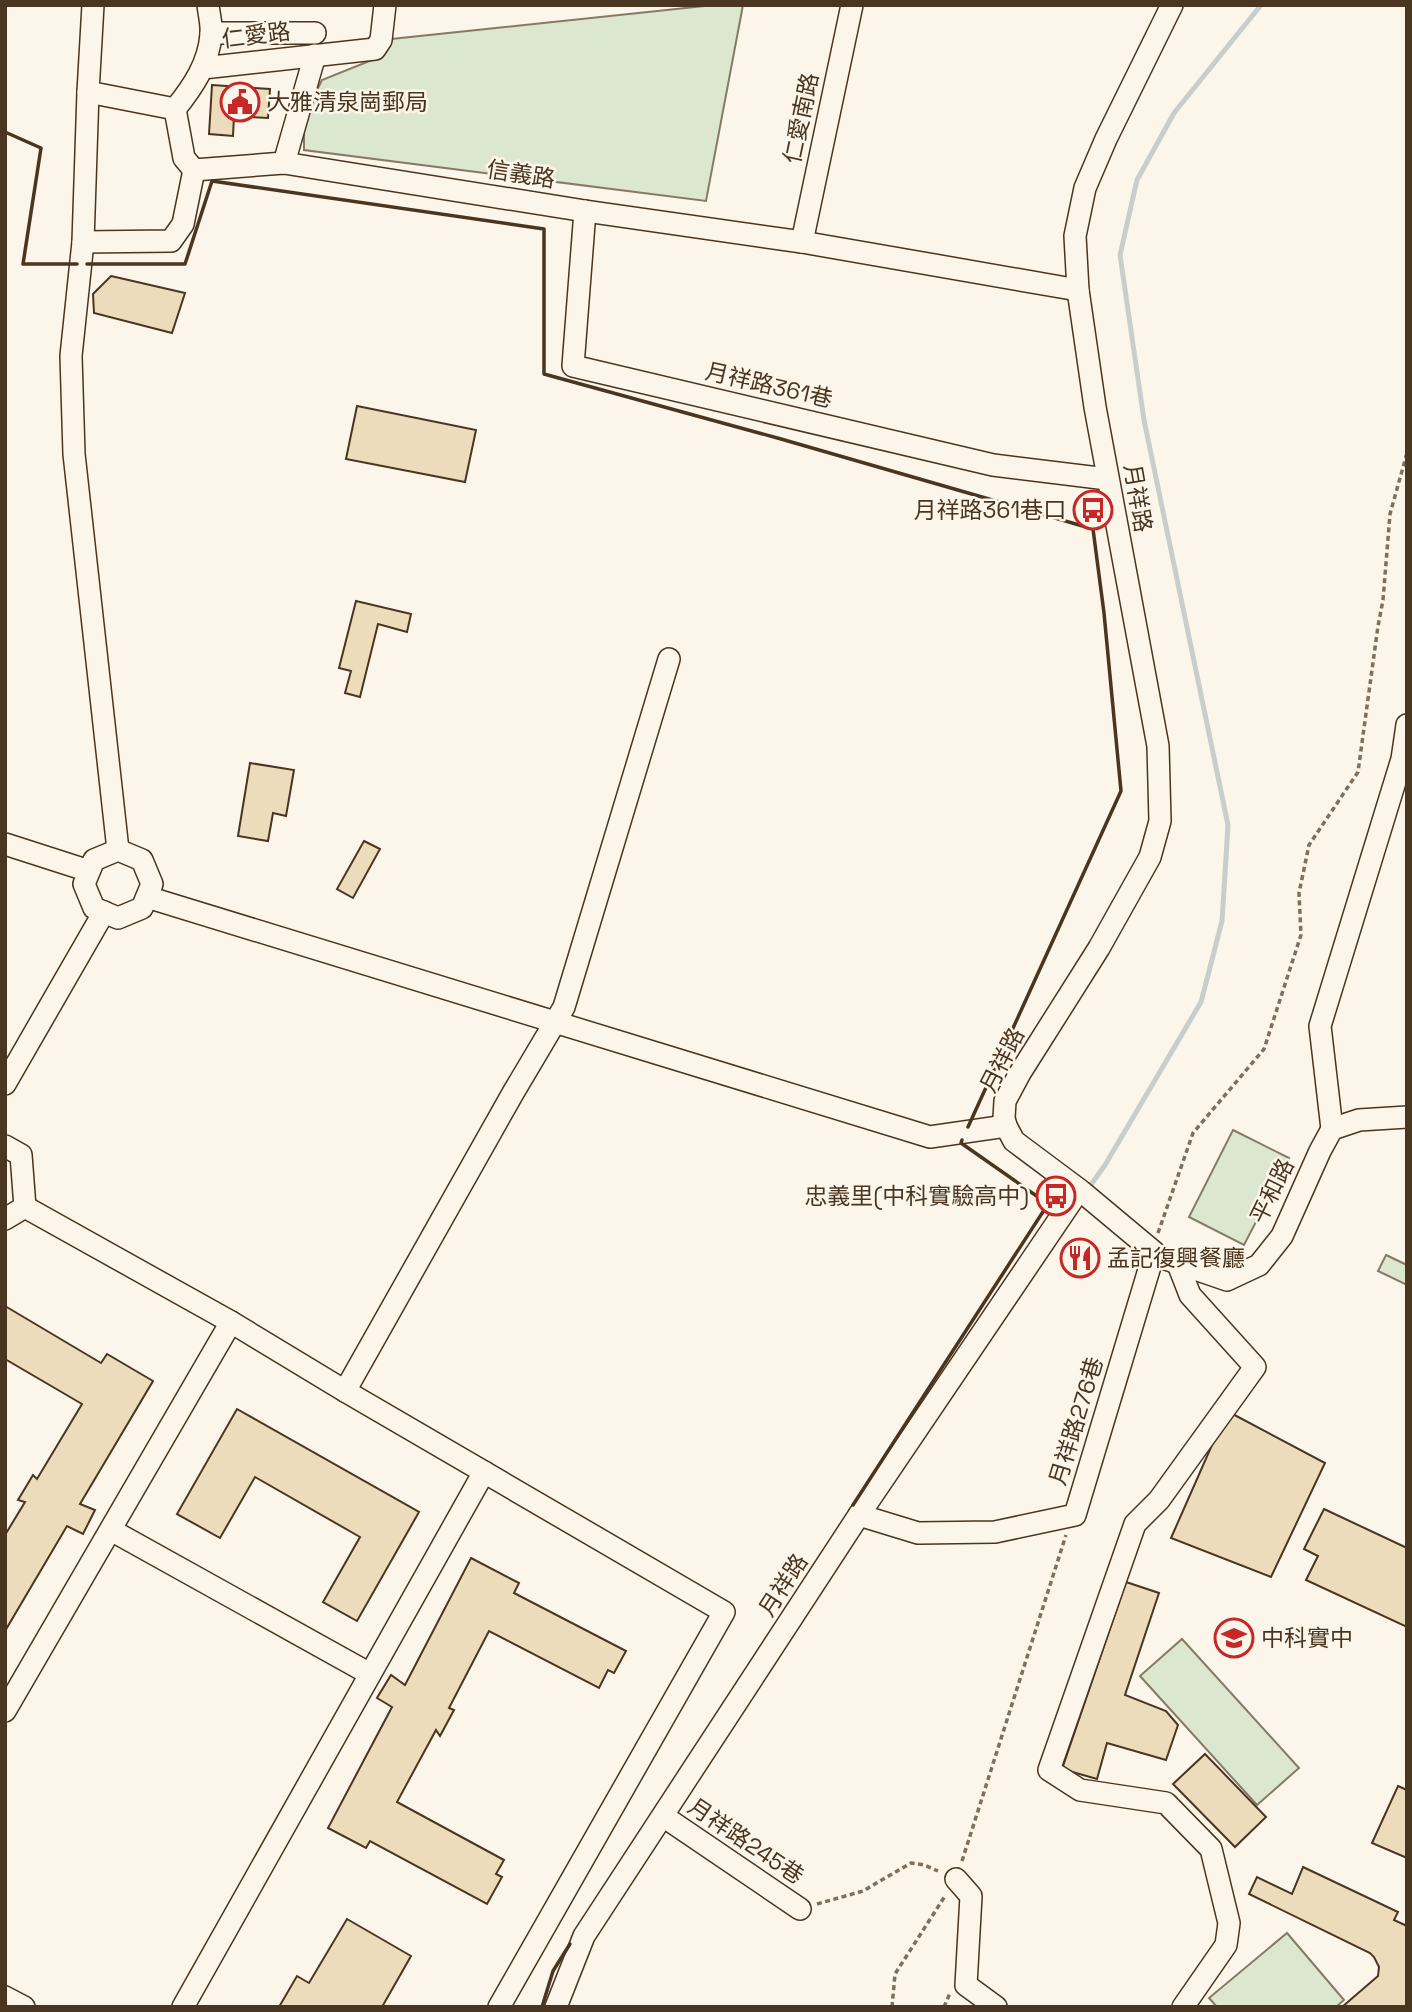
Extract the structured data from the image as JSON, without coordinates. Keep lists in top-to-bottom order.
{
  "streets": {
    "street": [
      "仁愛路",
      "仁愛南路",
      "信義路",
      "月祥路361巷",
      "月祥路",
      "平和路",
      "月祥路276巷",
      "月祥路245巷"
    ]
  },
  "crossings": [
    ["仁愛路", "信義路"],
    ["仁愛南路", "信義路"],
    ["信義路", "月祥路361巷"],
    ["信義路", "月祥路"],
    ["月祥路361巷", "月祥路"],
    ["月祥路", "平和路"],
    ["月祥路", "月祥路276巷"],
    ["月祥路", "月祥路245巷"],
    ["平和路", "月祥路276巷"]
  ],
  "places": {
    "public building": ["大雅清泉崗郵局"],
    "bus stop": ["月祥路361巷口", "忠義里(中科實驗高中)"],
    "restaurant": ["孟記復興餐廳"],
    "school or university": ["中科實中"]
  }
}
